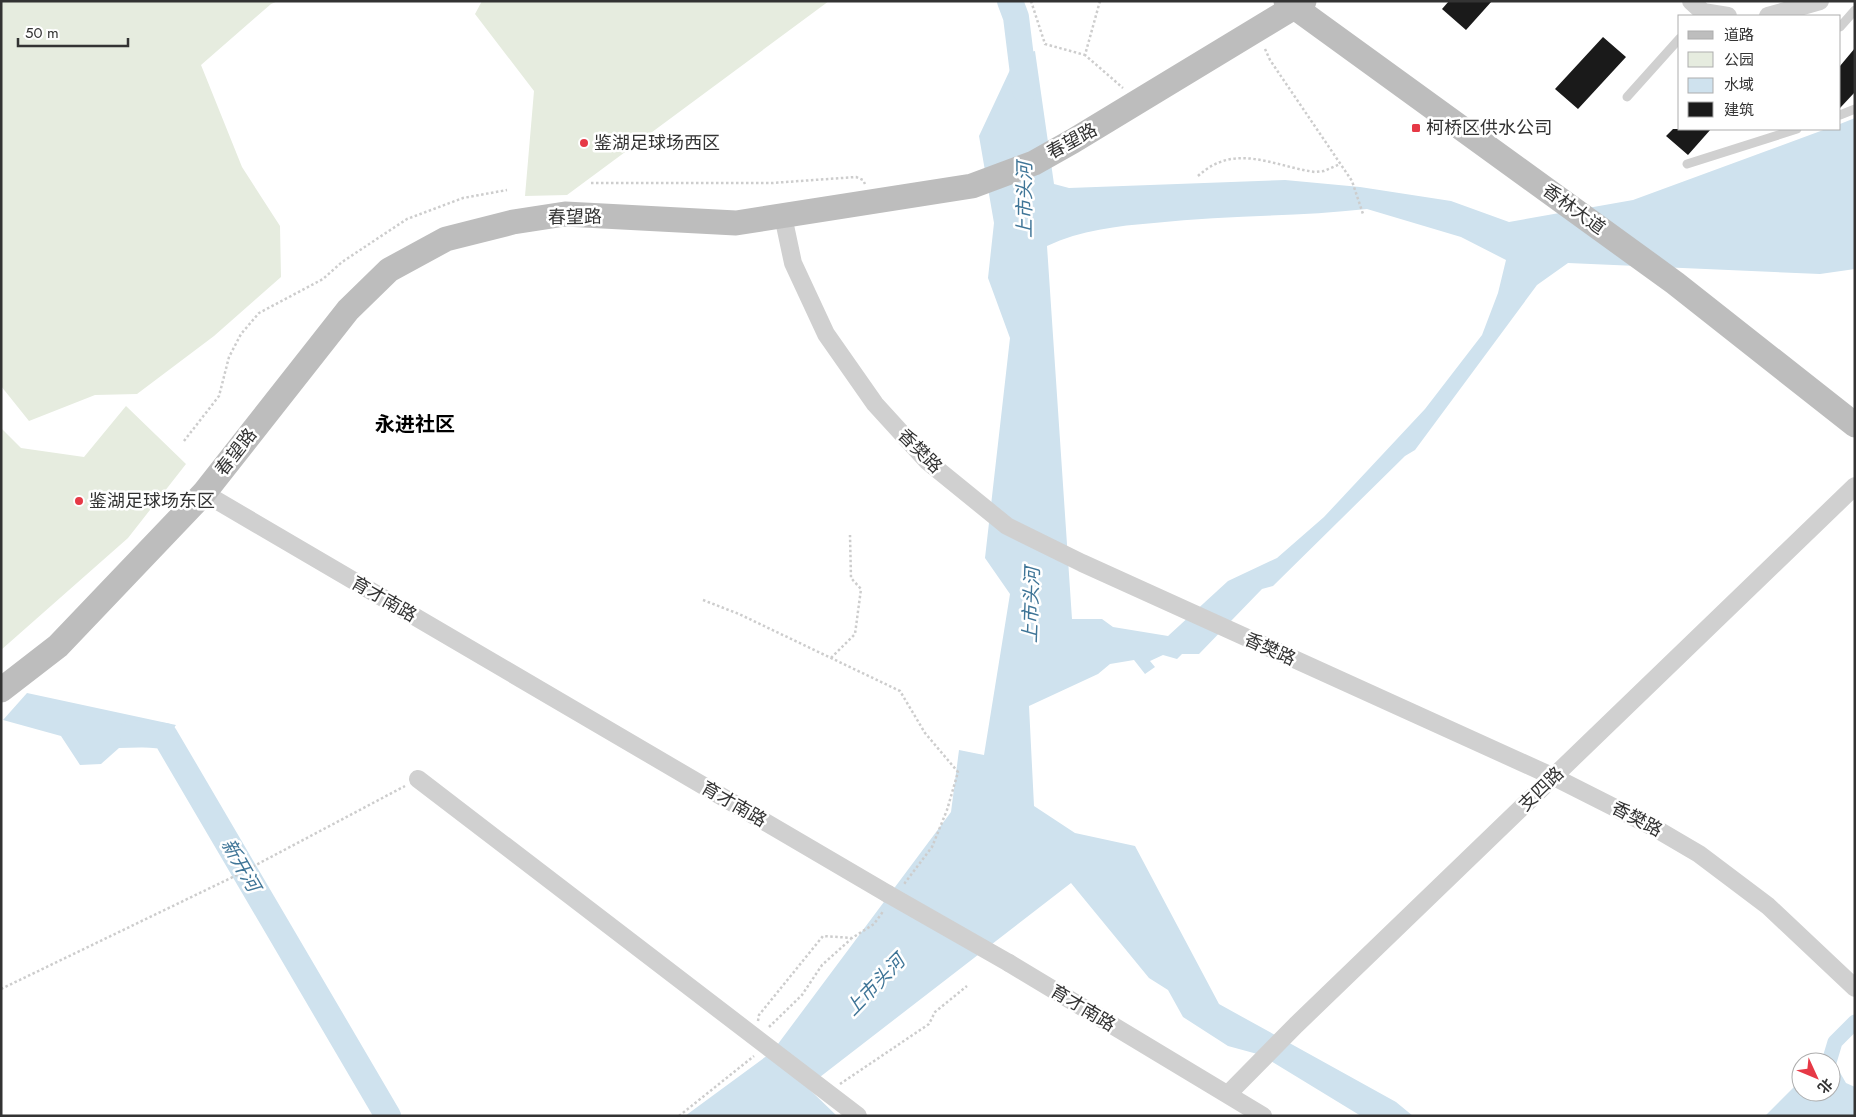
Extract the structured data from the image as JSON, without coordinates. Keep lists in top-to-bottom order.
{
  "streets": {
    "street": [
      "春望路",
      "香林大道",
      "香樊路",
      "育才南路",
      "支四路"
    ]
  },
  "crossings": [
    ["春望路", "香林大道"],
    ["春望路", "香樊路"],
    ["春望路", "育才南路"],
    ["香樊路", "支四路"],
    ["育才南路", "支四路"]
  ],
  "districts": ["永进社区"],
  "water": ["上市头河", "新开河"],
  "places": {
    "transit": ["柯桥区供水公司"],
    "other": ["鉴湖足球场西区", "鉴湖足球场东区"]
  },
  "legend": [
    "道路",
    "公园",
    "水域",
    "建筑"
  ],
  "scale_bar": "50 m",
  "north": "bottom right"
}
